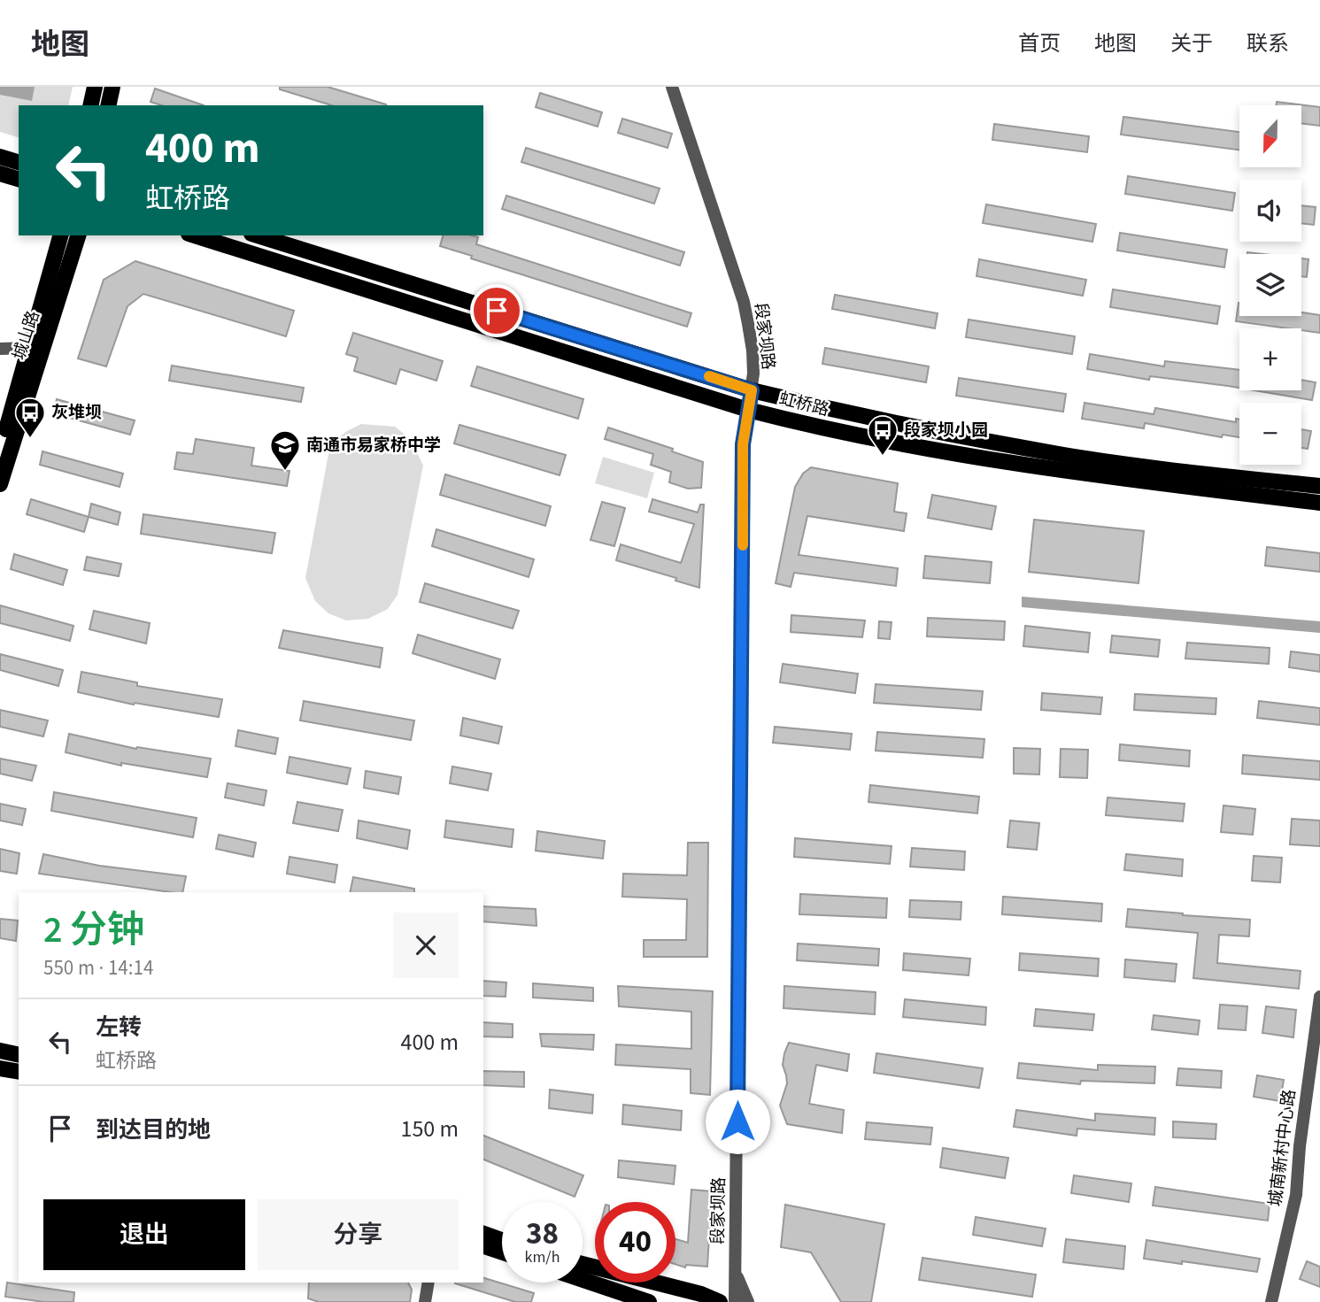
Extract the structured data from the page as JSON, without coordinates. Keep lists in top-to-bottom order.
{
  "streets": {
    "main road": ["城山路", "虹桥路"],
    "street": ["段家坝路", "城南新村中心路"]
  },
  "crossings": [
    ["段家坝路", "虹桥路"]
  ],
  "places": {
    "bus stop": ["灰堆坝", "段家坝小园"],
    "school or university": ["南通市易家桥中学"]
  },
  "north": "bottom",
  "page": {
    "header": "地图",
    "nav": [
      "首页",
      "地图",
      "关于",
      "联系"
    ],
    "map_buttons": ["+", "−"],
    "turn": ["400 m", "虹桥路"],
    "heading": ["2 分钟", "550 m · 14:14"],
    "list": [
      {
        "name": "左转",
        "note": "虹桥路",
        "value": "400 m"
      },
      {
        "name": "到达目的地",
        "value": "150 m"
      }
    ],
    "buttons": ["退出", "分享"],
    "speed": "38 km/h",
    "limit": "40"
  }
}
